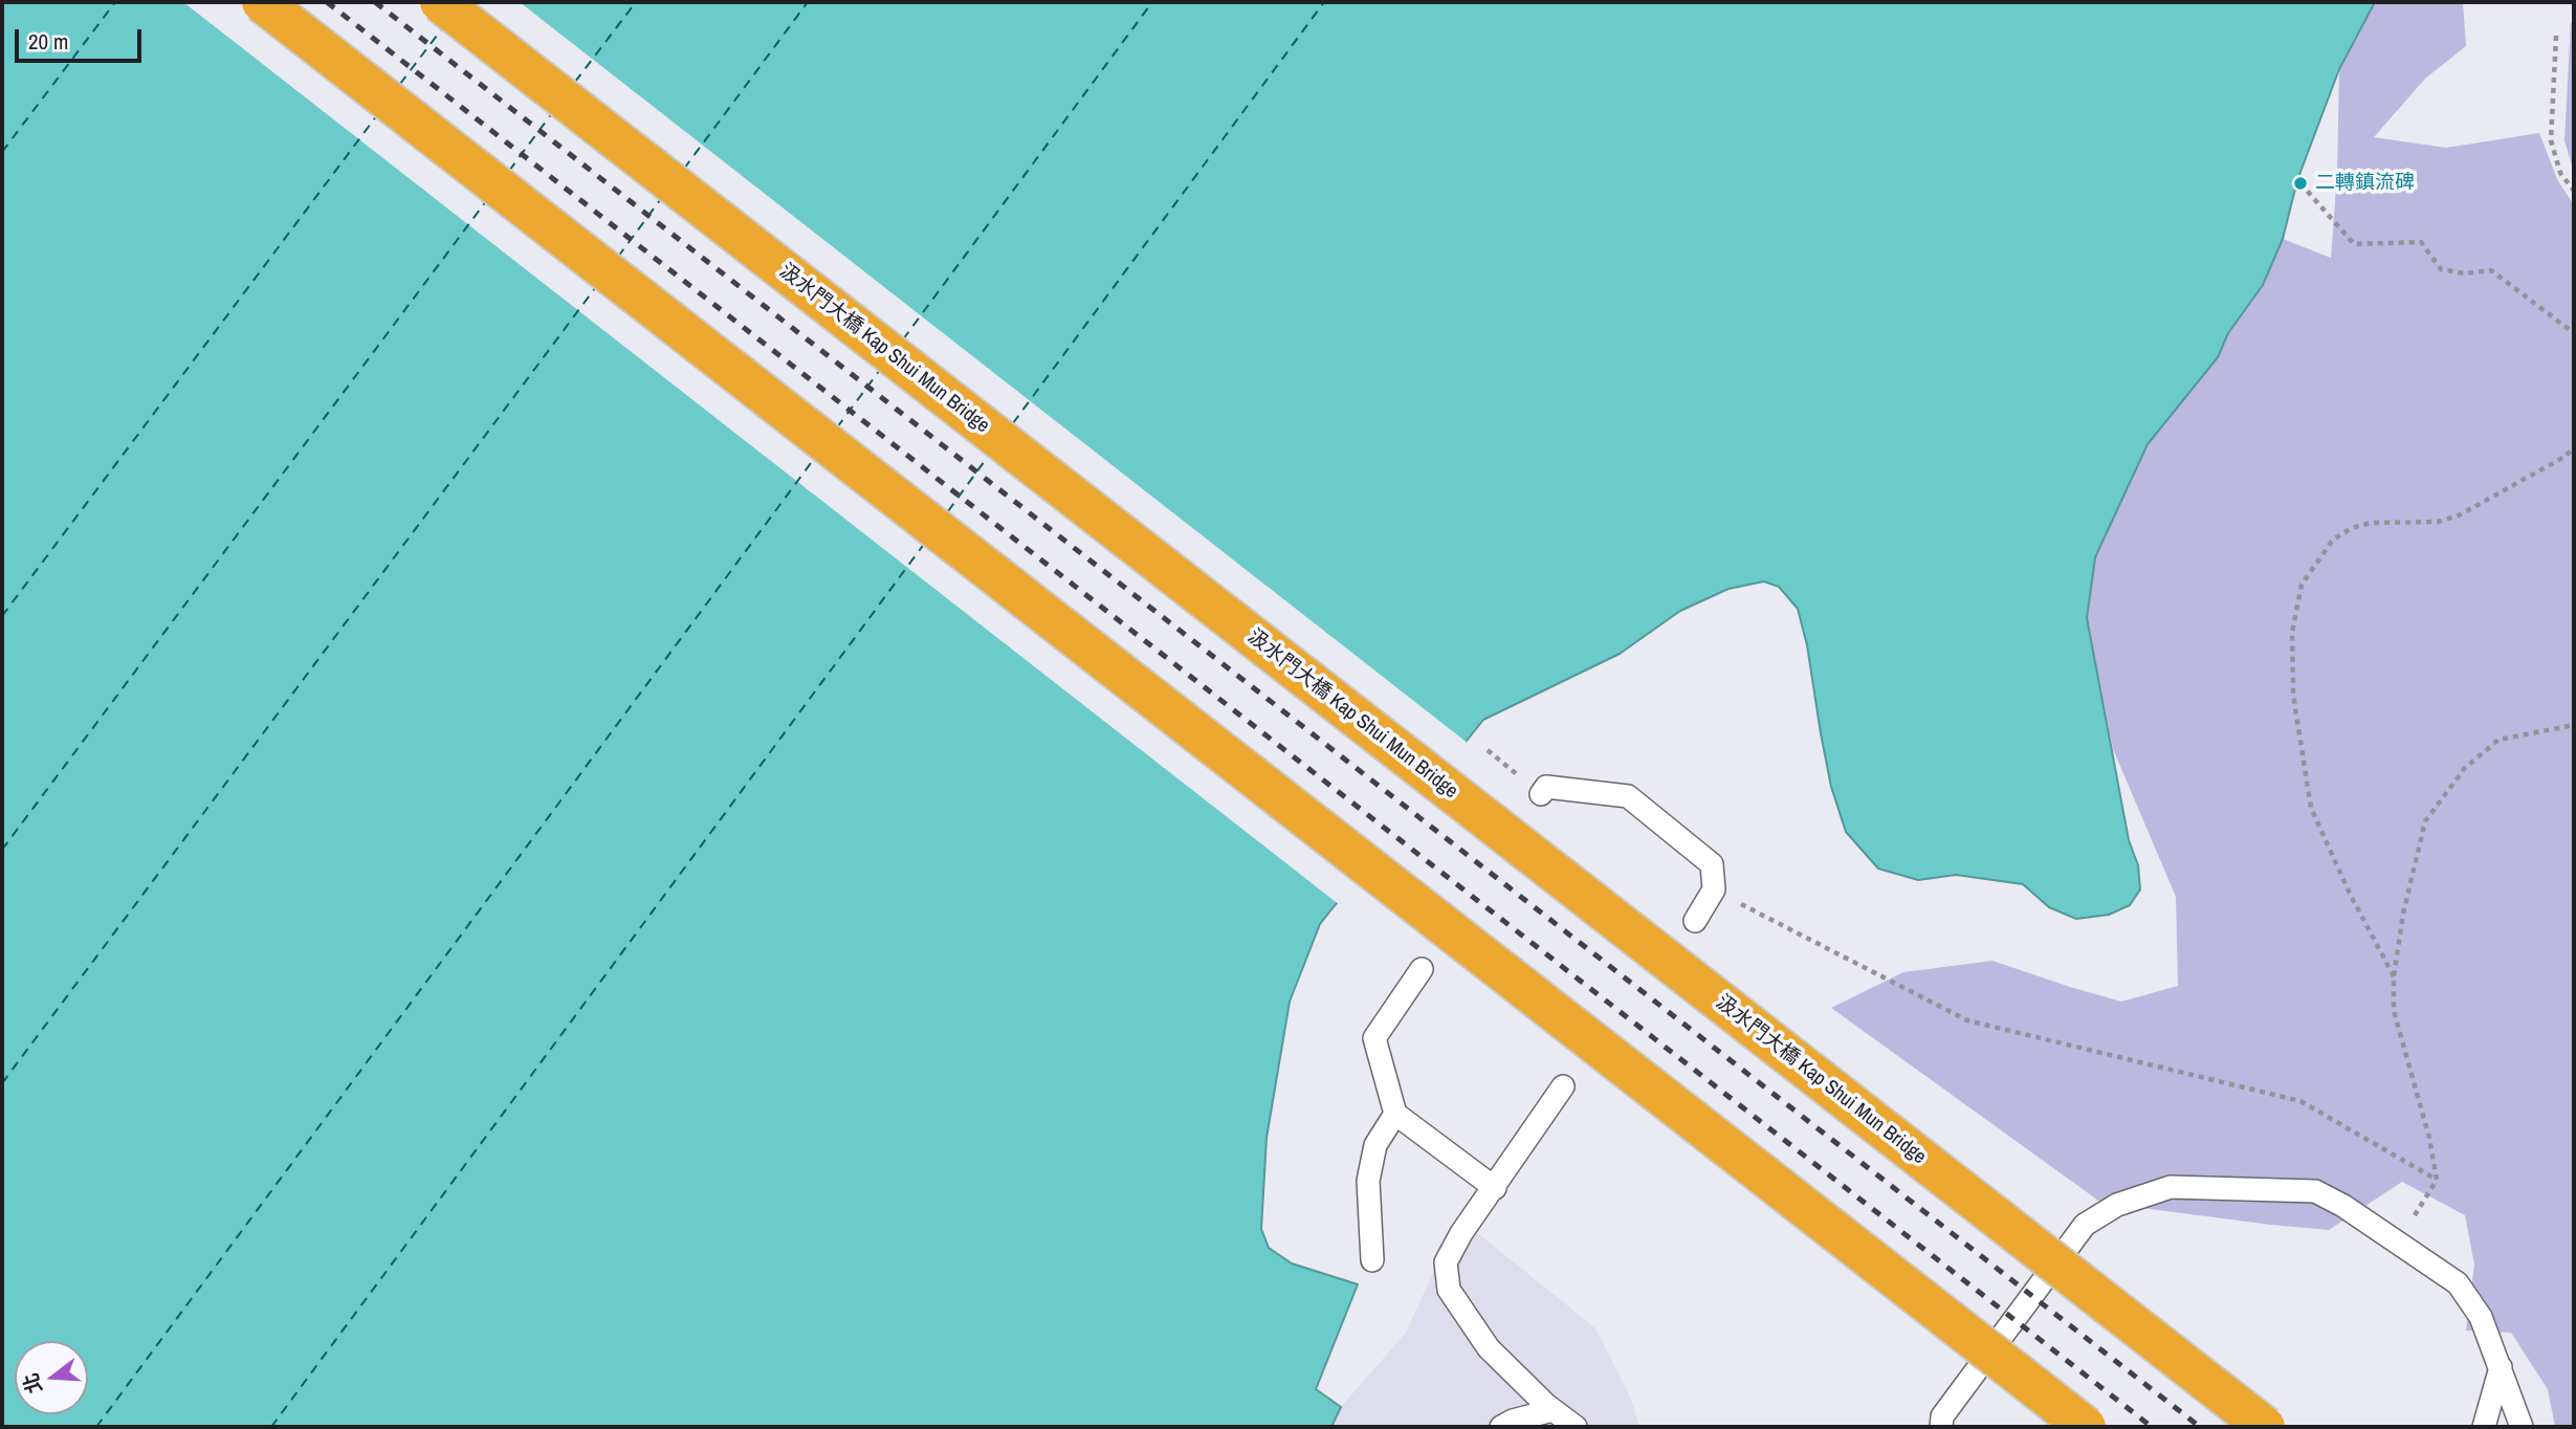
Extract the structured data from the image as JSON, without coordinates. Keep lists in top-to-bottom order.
{
  "streets": {
    "highway": ["汲水門大橋 Kap Shui Mun Bridge"]
  },
  "places": ["二轉鎮流碑"],
  "scale_bar": "20 m",
  "north": "left"
}
